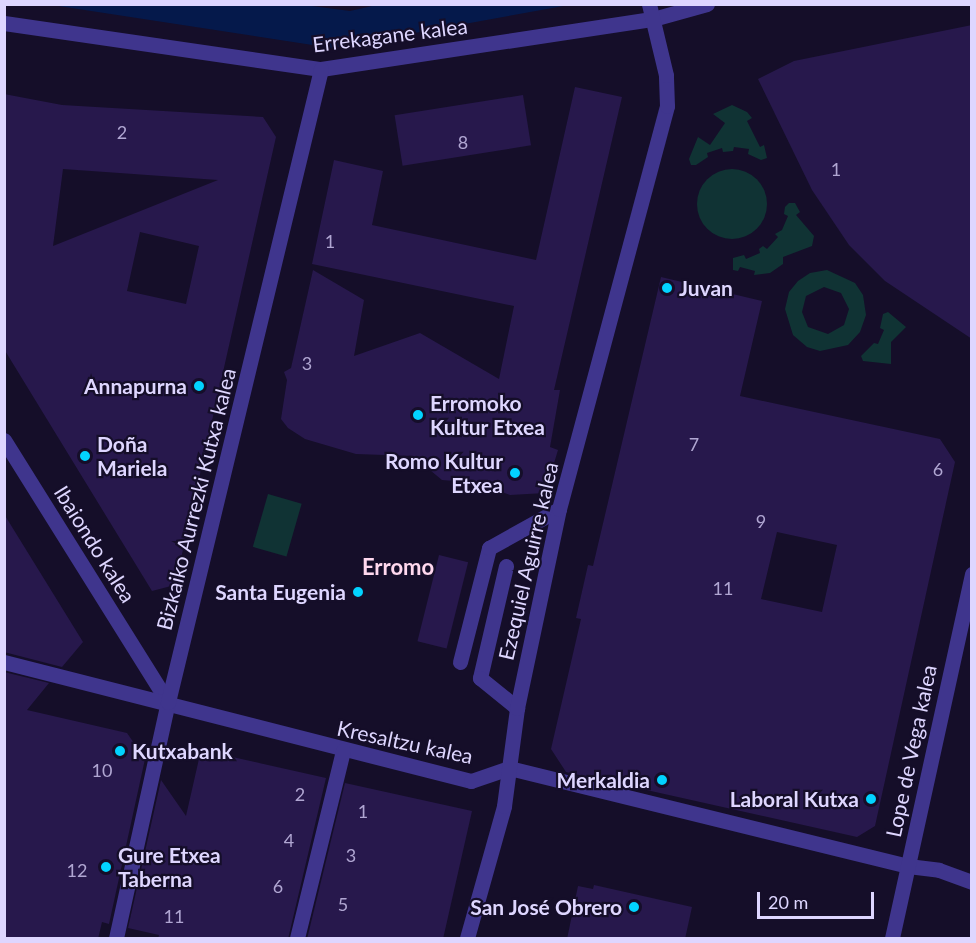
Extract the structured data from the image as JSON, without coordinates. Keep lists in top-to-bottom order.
{
  "streets": {
    "street": [
      "Errekagane kalea",
      "Bizkaiko Aurrezki Kutxa kalea",
      "Ibaiondo kalea",
      "Ezequiel Aguirre kalea",
      "Kresaltzu kalea",
      "Lope de Vega kalea"
    ]
  },
  "crossings": [
    ["Errekagane kalea", "Bizkaiko Aurrezki Kutxa kalea"],
    ["Errekagane kalea", "Ezequiel Aguirre kalea"],
    ["Bizkaiko Aurrezki Kutxa kalea", "Ibaiondo kalea"],
    ["Bizkaiko Aurrezki Kutxa kalea", "Kresaltzu kalea"],
    ["Ibaiondo kalea", "Kresaltzu kalea"],
    ["Ezequiel Aguirre kalea", "Kresaltzu kalea"]
  ],
  "districts": ["Erromo"],
  "places": [
    "Juvan",
    "Annapurna",
    "Erromoko Kultur Etxea",
    "Doña Mariela",
    "Romo Kultur Etxea",
    "Santa Eugenia",
    "Kutxabank",
    "Merkaldia",
    "Laboral Kutxa",
    "Gure Etxea Taberna",
    "San José Obrero"
  ],
  "house_numbers": [
    "2",
    "8",
    "1",
    "1",
    "3",
    "7",
    "6",
    "9",
    "11",
    "10",
    "2",
    "1",
    "4",
    "3",
    "12",
    "6",
    "5",
    "11"
  ],
  "scale_bar": "20 m"
}
